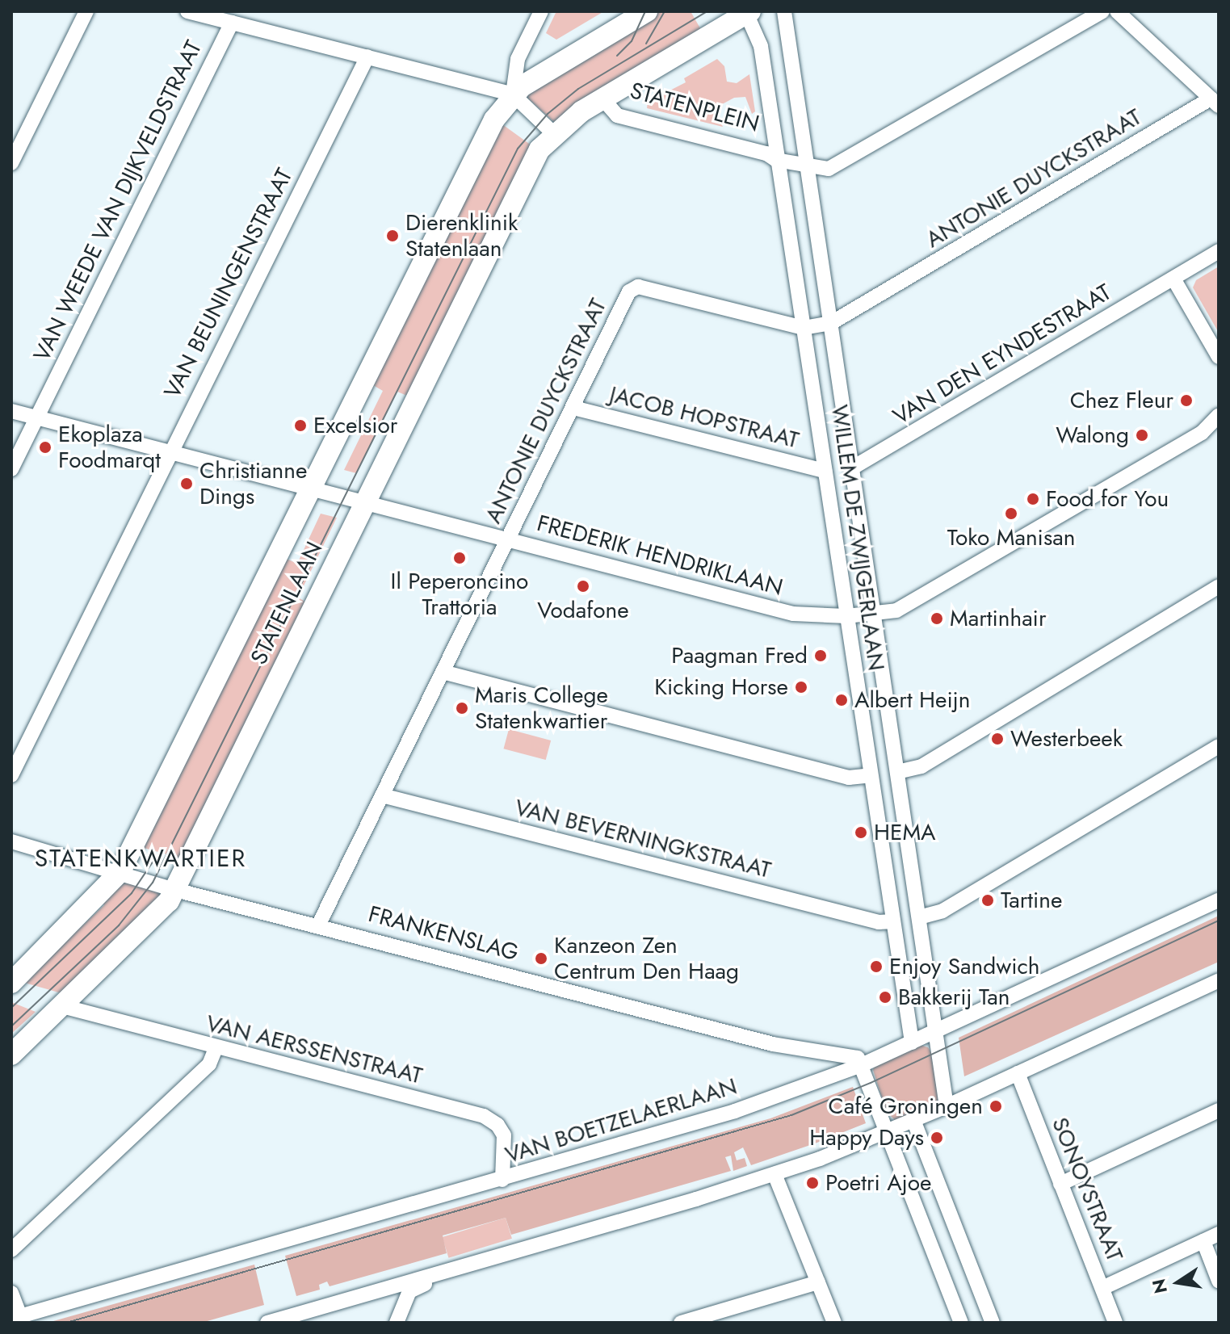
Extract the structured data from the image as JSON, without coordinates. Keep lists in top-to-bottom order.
{
  "streets": {
    "street": [
      "STATENPLEIN",
      "ANTONIE DUYCKSTRAAT",
      "VAN WEEDE VAN DIJKVELDSTRAAT",
      "VAN BEUNINGENSTRAAT",
      "VAN DEN EYNDESTRAAT",
      "JACOB HOPSTRAAT",
      "WILLEM DE ZWIJGERLAAN",
      "FREDERIK HENDRIKLAAN",
      "STATENLAAN",
      "VAN BEVERNINGKSTRAAT",
      "FRANKENSLAG",
      "VAN AERSSENSTRAAT",
      "VAN BOETZELAERLAAN",
      "SONOYSTRAAT"
    ]
  },
  "crossings": [
    ["STATENPLEIN", "WILLEM DE ZWIJGERLAAN"],
    ["STATENPLEIN", "STATENLAAN"],
    ["ANTONIE DUYCKSTRAAT", "JACOB HOPSTRAAT"],
    ["ANTONIE DUYCKSTRAAT", "WILLEM DE ZWIJGERLAAN"],
    ["ANTONIE DUYCKSTRAAT", "FREDERIK HENDRIKLAAN"],
    ["ANTONIE DUYCKSTRAAT", "VAN BEVERNINGKSTRAAT"],
    ["ANTONIE DUYCKSTRAAT", "FRANKENSLAG"],
    ["VAN WEEDE VAN DIJKVELDSTRAAT", "FREDERIK HENDRIKLAAN"],
    ["VAN BEUNINGENSTRAAT", "FREDERIK HENDRIKLAAN"],
    ["VAN DEN EYNDESTRAAT", "WILLEM DE ZWIJGERLAAN"],
    ["JACOB HOPSTRAAT", "WILLEM DE ZWIJGERLAAN"],
    ["WILLEM DE ZWIJGERLAAN", "FREDERIK HENDRIKLAAN"],
    ["WILLEM DE ZWIJGERLAAN", "VAN BEVERNINGKSTRAAT"],
    ["WILLEM DE ZWIJGERLAAN", "VAN BOETZELAERLAAN"],
    ["FREDERIK HENDRIKLAAN", "STATENLAAN"],
    ["STATENLAAN", "FRANKENSLAG"],
    ["STATENLAAN", "VAN AERSSENSTRAAT"],
    ["FRANKENSLAG", "VAN BOETZELAERLAAN"],
    ["VAN AERSSENSTRAAT", "VAN BOETZELAERLAAN"]
  ],
  "districts": ["STATENKWARTIER"],
  "places": [
    "Dierenklinik Statenlaan",
    "Chez Fleur",
    "Excelsior",
    "Walong",
    "Ekoplaza Foodmarqt",
    "Christianne Dings",
    "Food for You",
    "Toko Manisan",
    "Il Peperoncino Trattoria",
    "Vodafone",
    "Martinhair",
    "Paagman Fred",
    "Kicking Horse",
    "Albert Heijn",
    "Maris College Statenkwartier",
    "Westerbeek",
    "HEMA",
    "Tartine",
    "Kanzeon Zen Centrum Den Haag",
    "Enjoy Sandwich",
    "Bakkerij Tan",
    "Café Groningen",
    "Happy Days",
    "Poetri Ajoe"
  ],
  "north": "left"
}
